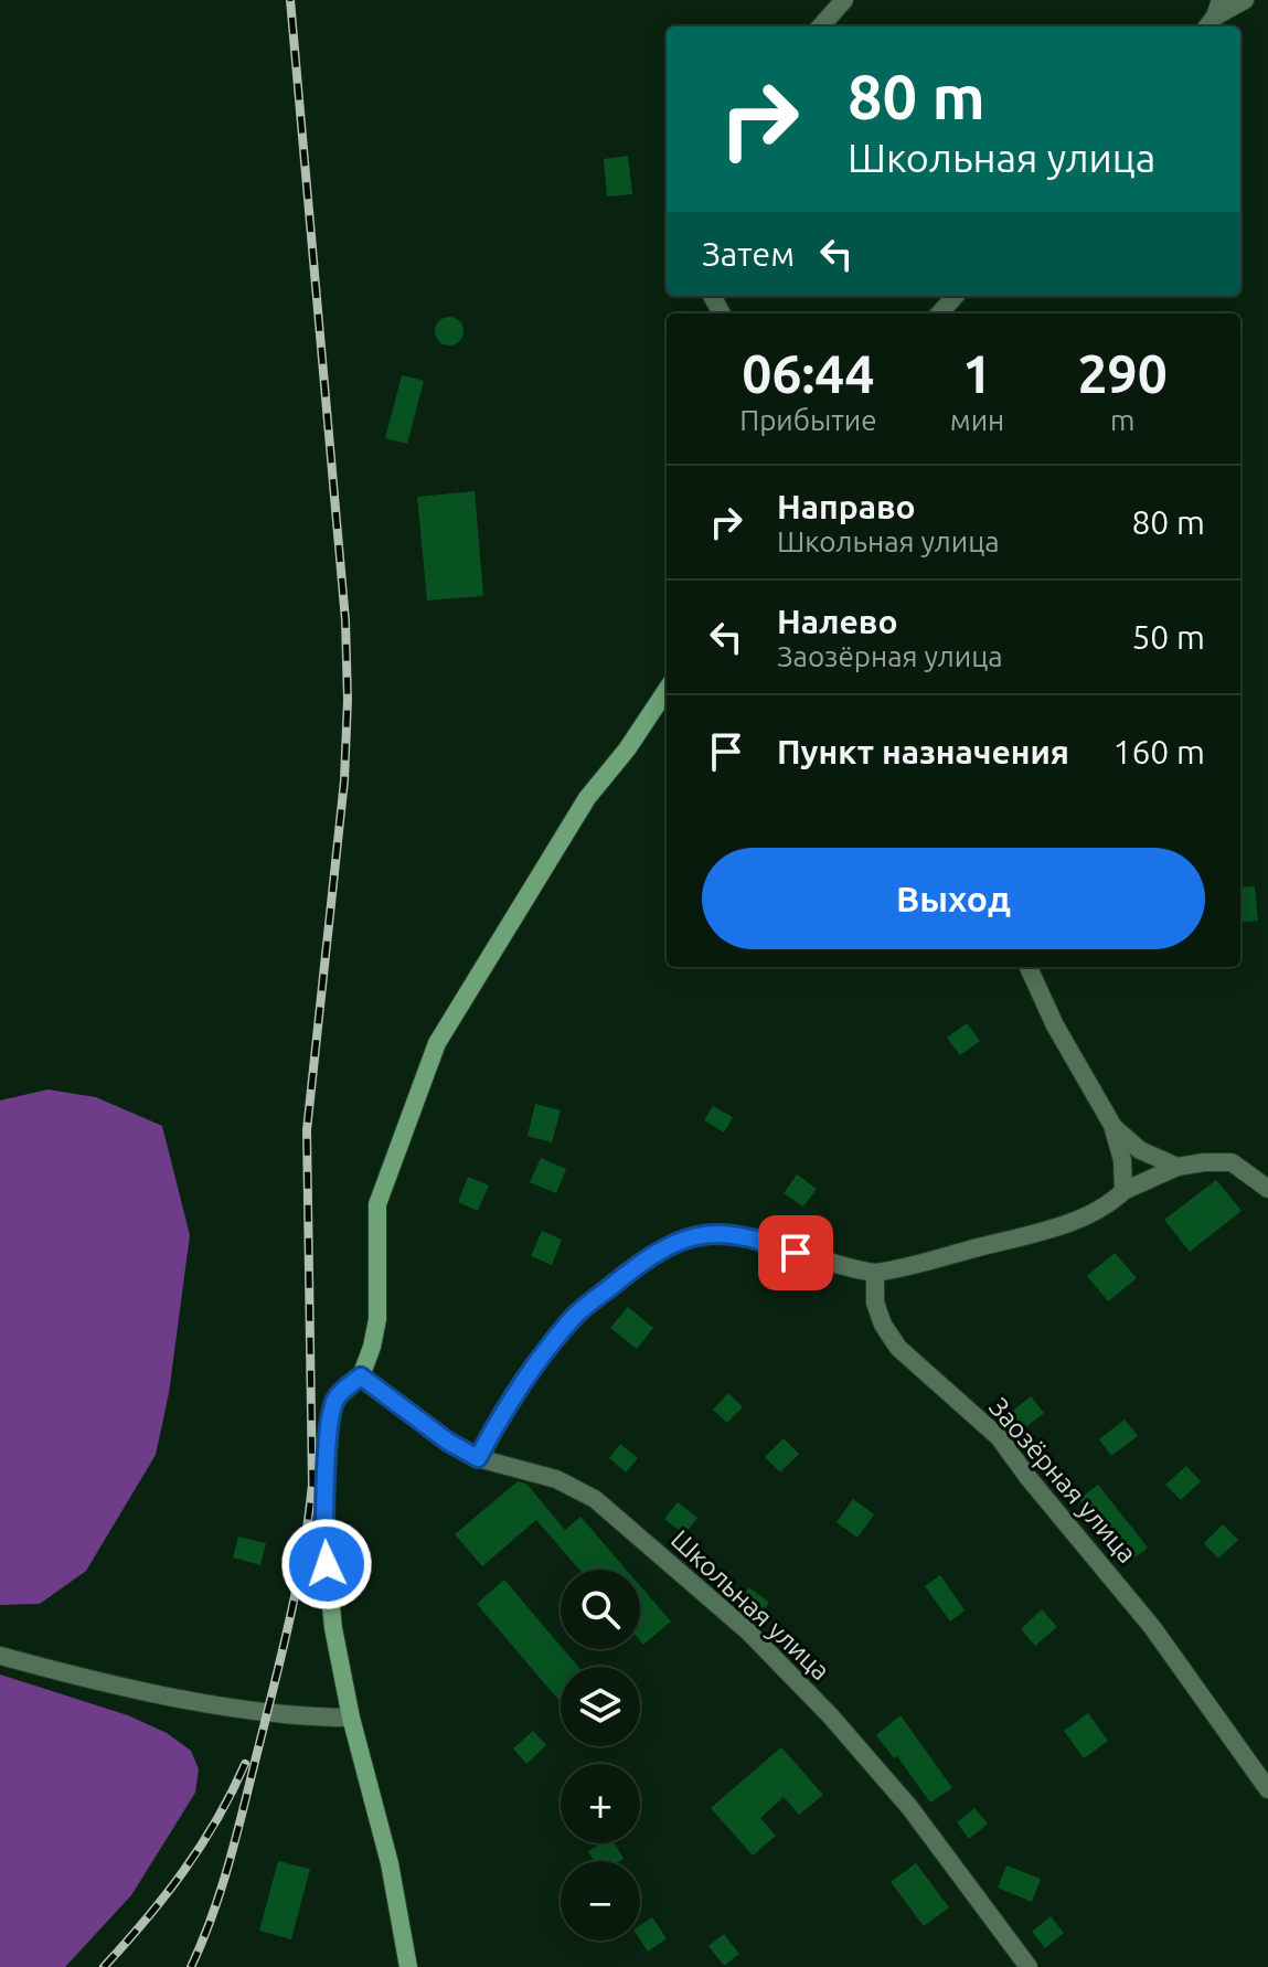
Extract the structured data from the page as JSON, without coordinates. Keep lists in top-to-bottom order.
{
  "streets": {
    "street": ["Заозёрная улица", "Школьная улица"]
  },
  "page": {
    "turn": ["80 m", "Школьная улица"],
    "then": "Затем",
    "eta": [
      "06:44",
      "Прибытие",
      "1",
      "мин",
      "290",
      "m"
    ],
    "list": [
      {
        "name": "Направо",
        "note": "Школьная улица",
        "value": "80 m"
      },
      {
        "name": "Налево",
        "note": "Заозёрная улица",
        "value": "50 m"
      },
      {
        "name": "Пункт назначения",
        "value": "160 m"
      }
    ],
    "buttons": "Выход",
    "map_buttons": ["+", "−"]
  }
}
